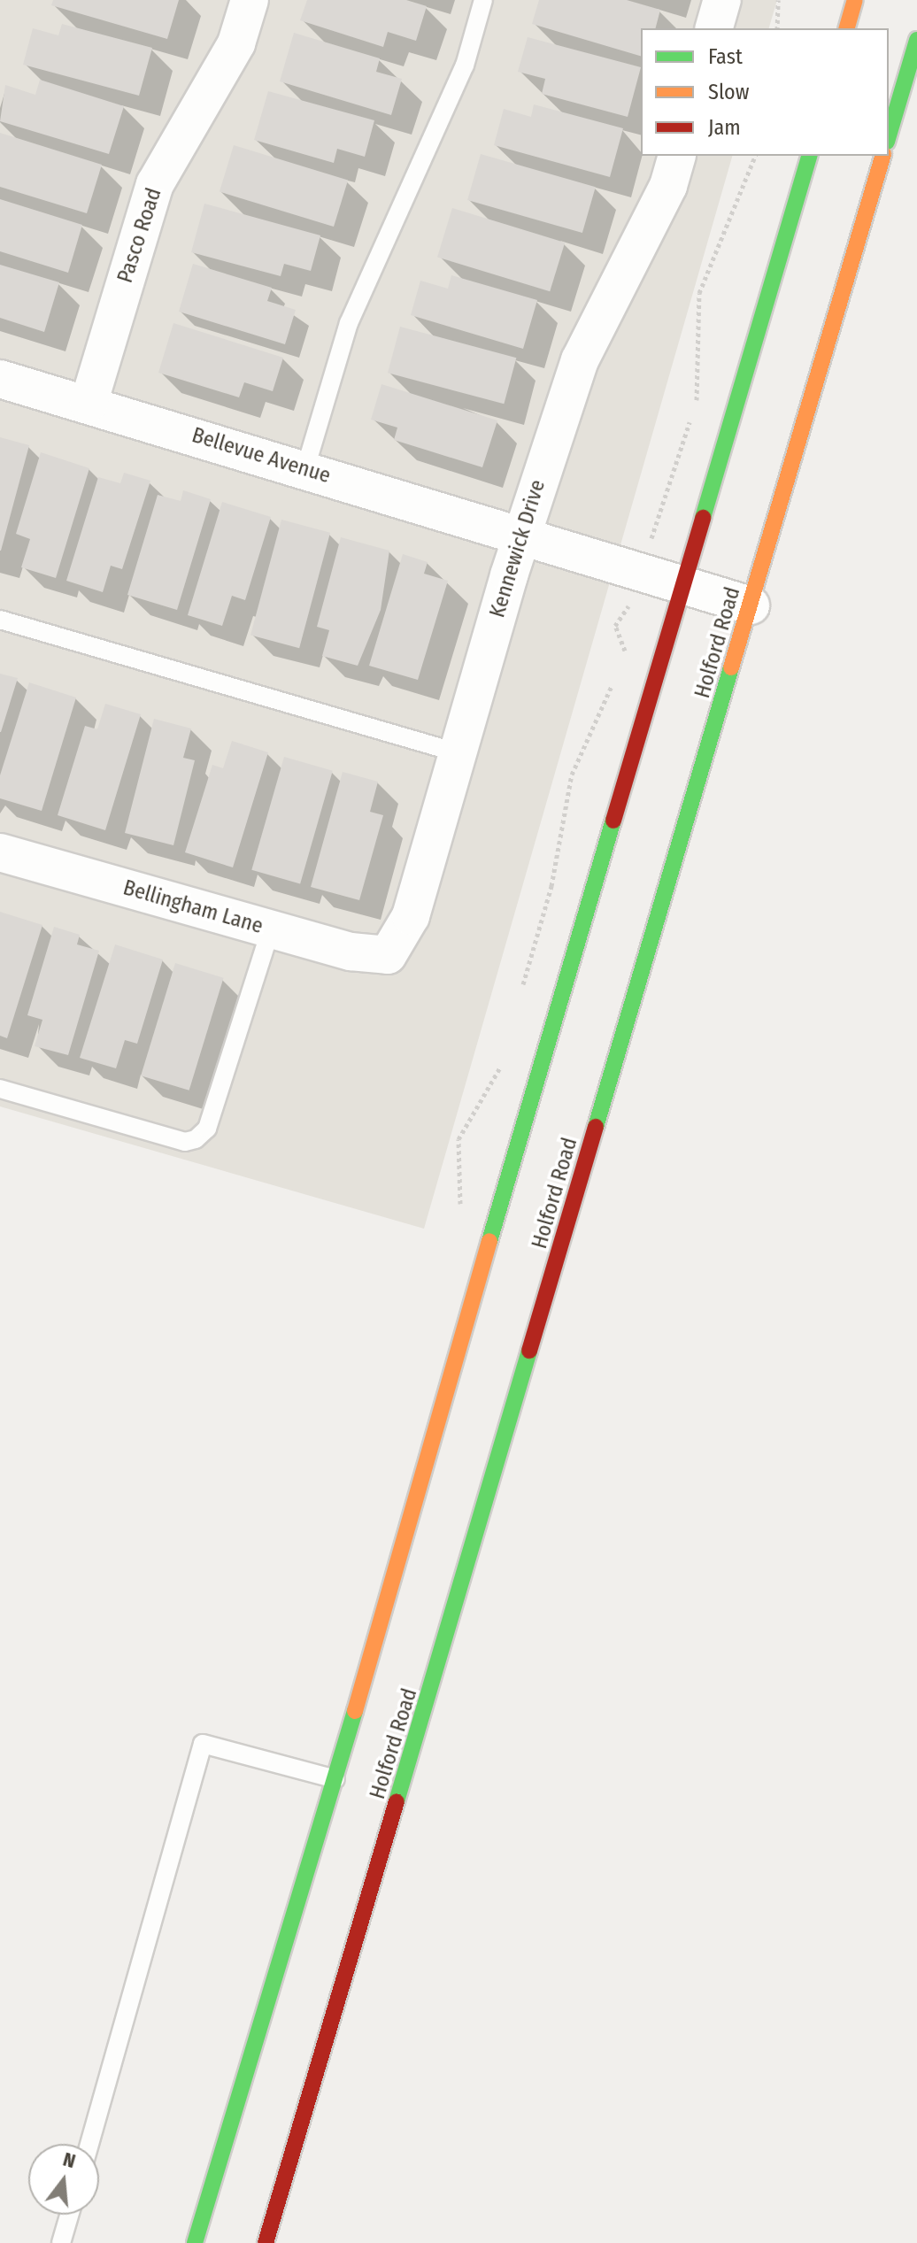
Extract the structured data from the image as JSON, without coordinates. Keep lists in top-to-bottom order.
{
  "streets": {
    "street": [
      "Pasco Road",
      "Bellevue Avenue",
      "Kennewick Drive",
      "Holford Road",
      "Bellingham Lane"
    ]
  },
  "crossings": [
    ["Pasco Road", "Bellevue Avenue"],
    ["Bellevue Avenue", "Kennewick Drive"],
    ["Bellevue Avenue", "Holford Road"],
    ["Kennewick Drive", "Bellingham Lane"]
  ],
  "legend": ["Fast", "Slow", "Jam"],
  "north": "top"
}
